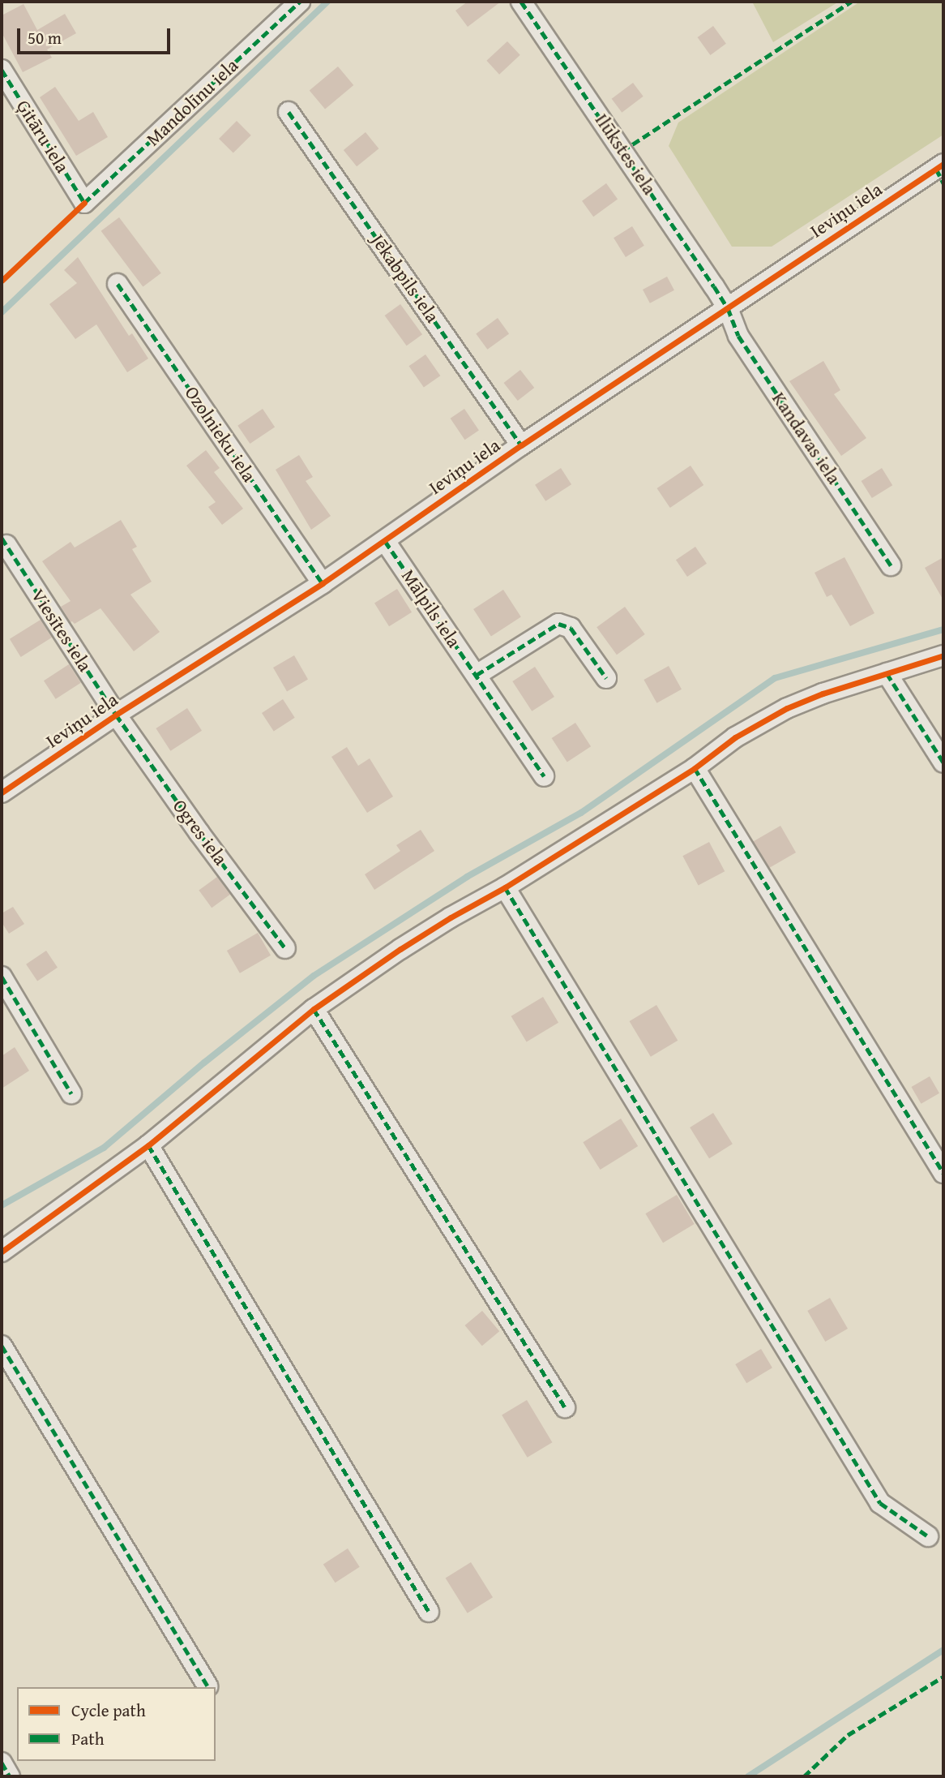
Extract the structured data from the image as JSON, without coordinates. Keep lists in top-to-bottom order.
{
  "streets": {
    "street": [
      "Mandolīnu iela",
      "Ģitāru iela",
      "Ilūkstes iela",
      "Ieviņu iela",
      "Jēkabpils iela",
      "Ozolnieku iela",
      "Kandavas iela",
      "Mālpils iela",
      "Viesītes iela",
      "Ogres iela"
    ]
  },
  "crossings": [
    ["Mandolīnu iela", "Ģitāru iela"],
    ["Ilūkstes iela", "Ieviņu iela"],
    ["Ilūkstes iela", "Kandavas iela"],
    ["Ieviņu iela", "Jēkabpils iela"],
    ["Ieviņu iela", "Ozolnieku iela"],
    ["Ieviņu iela", "Kandavas iela"],
    ["Ieviņu iela", "Mālpils iela"],
    ["Ieviņu iela", "Viesītes iela"],
    ["Ieviņu iela", "Ogres iela"],
    ["Viesītes iela", "Ogres iela"]
  ],
  "legend": ["Cycle path", "Path"],
  "scale_bar": "50 m"
}
